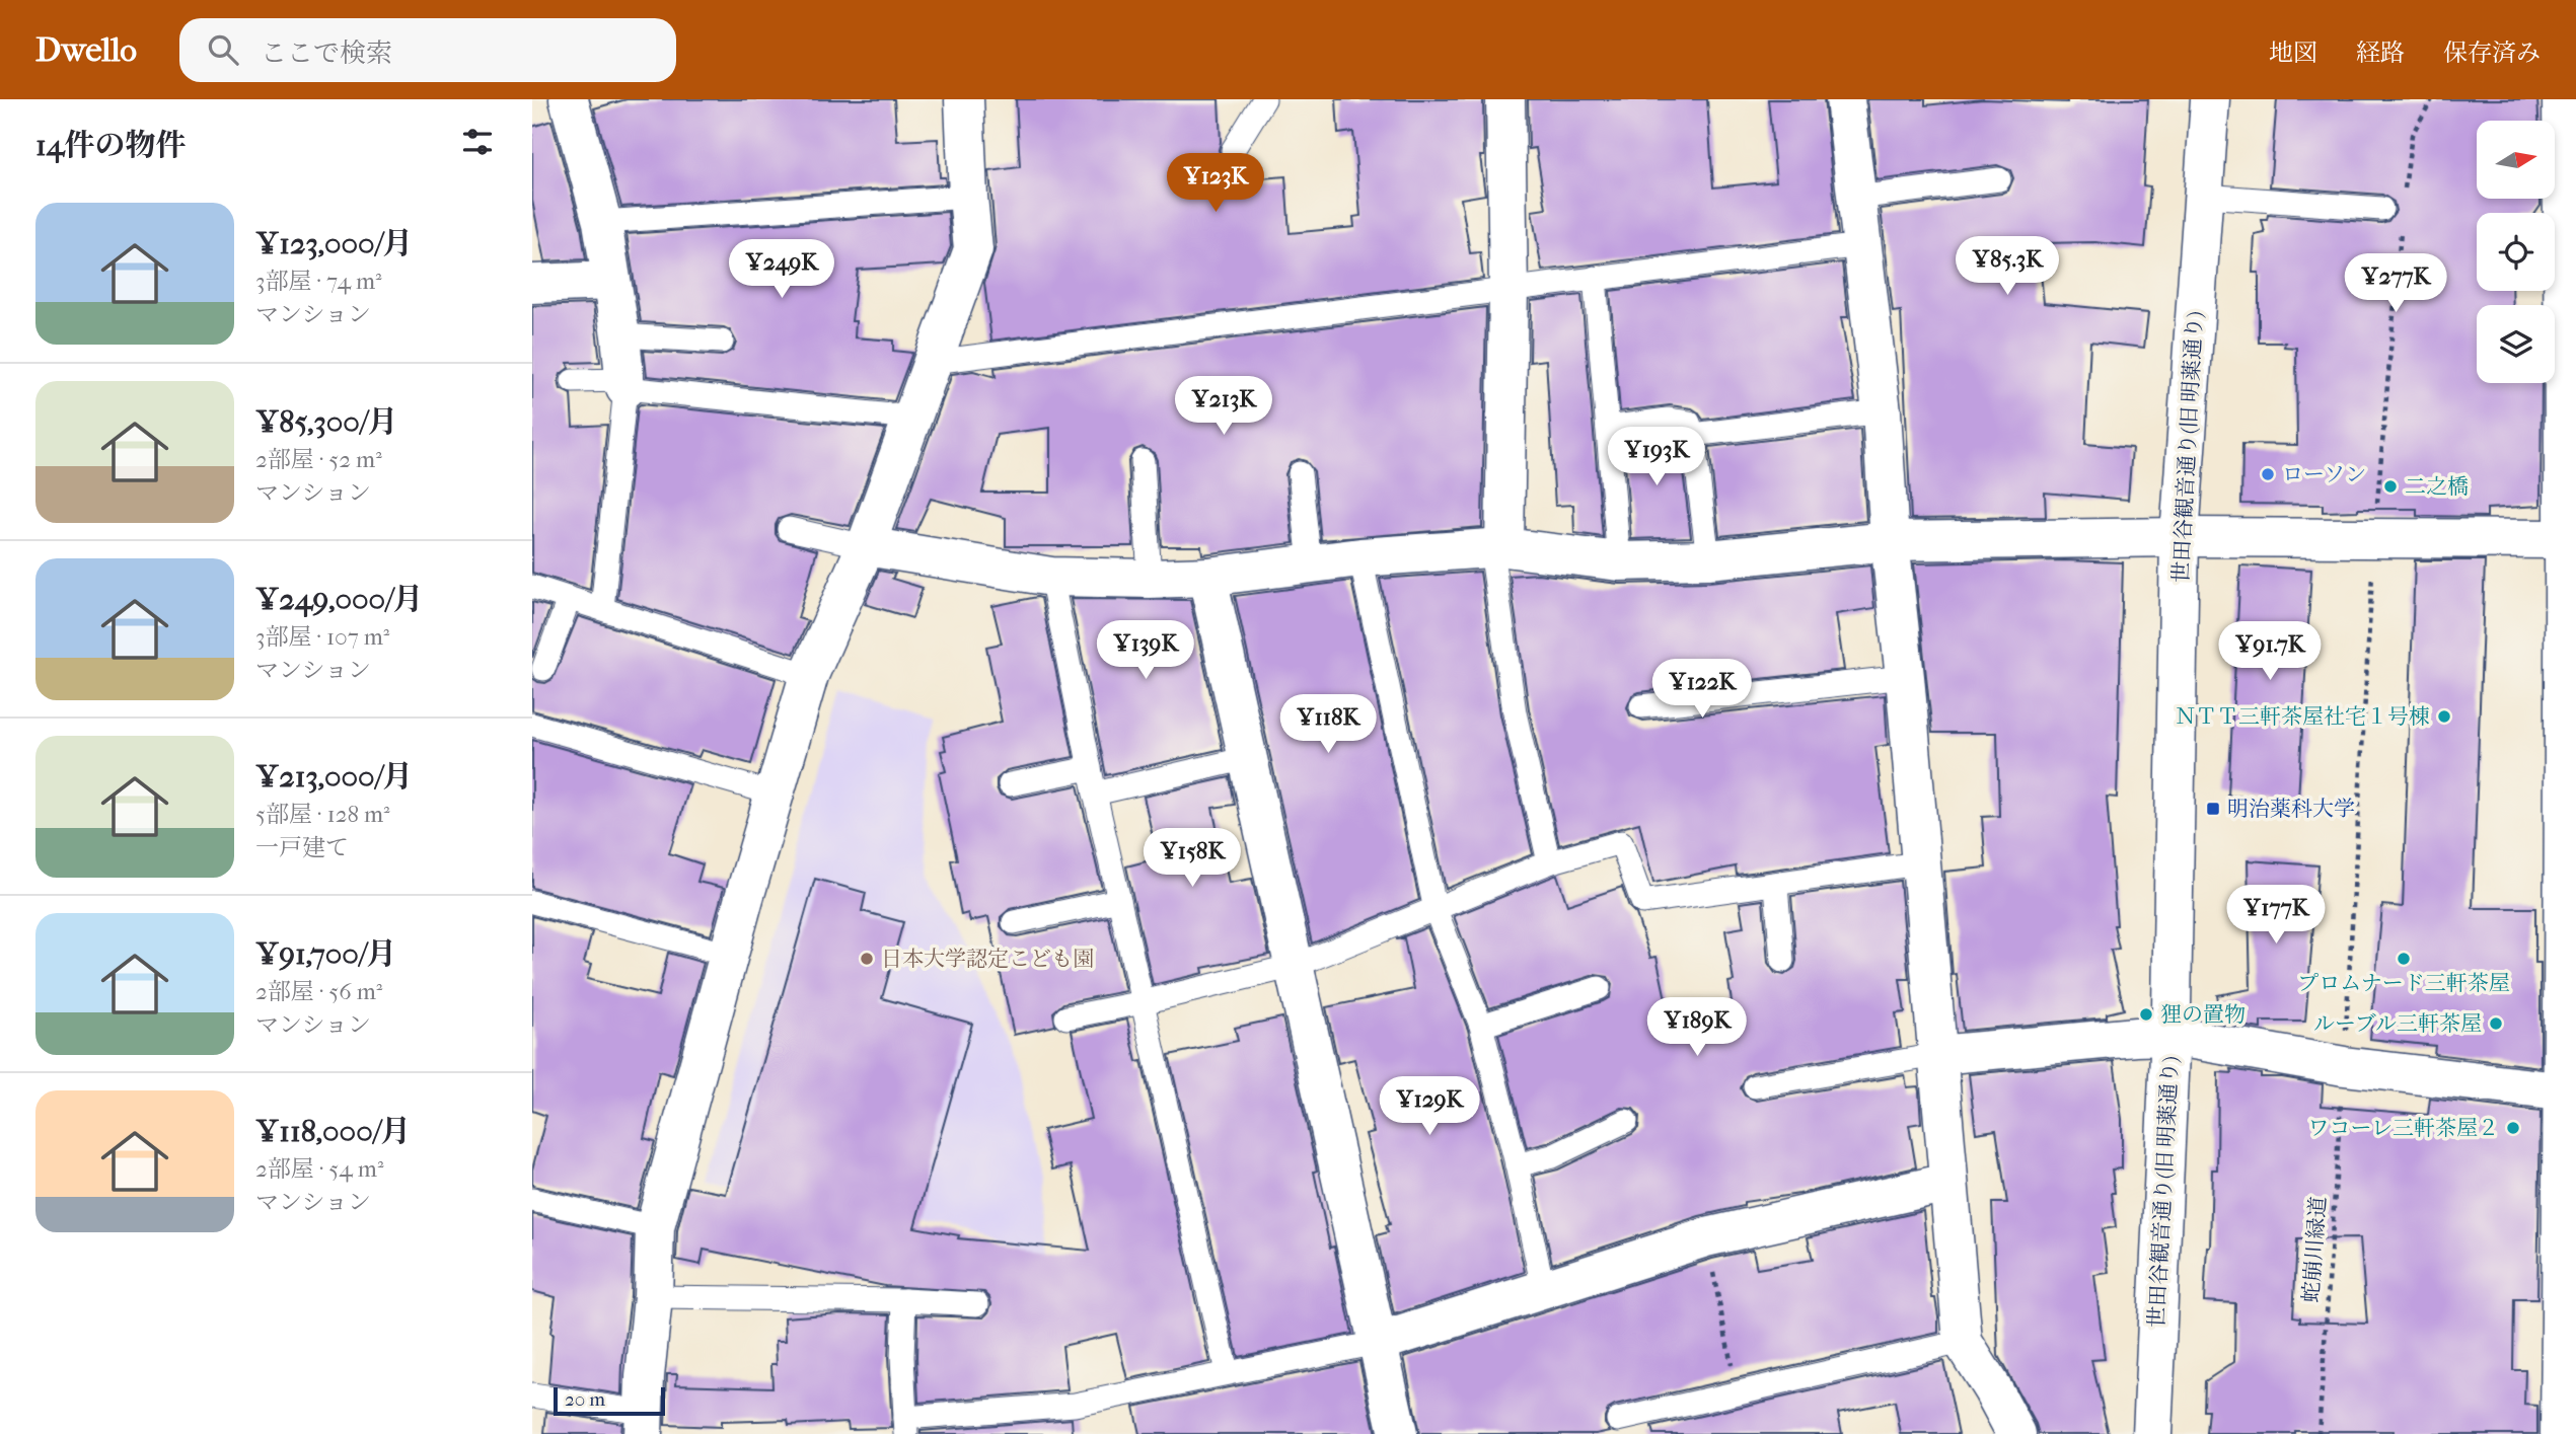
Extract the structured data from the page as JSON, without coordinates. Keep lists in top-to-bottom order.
{
  "streets": {
    "street": ["世田谷観音通り(旧 明薬通り)"],
    "path": ["蛇崩川緑道"]
  },
  "places": {
    "other": [
      "ローソン",
      "二之橋",
      "ＮＴＴ三軒茶屋社宅１号棟",
      "日本大学認定こども園",
      "プロムナード三軒茶屋",
      "狸の置物",
      "ルーブル三軒茶屋",
      "ワコーレ三軒茶屋２"
    ],
    "transit": ["明治薬科大学"]
  },
  "scale_bar": "20 m",
  "north": "right",
  "page": {
    "header": "Dwello",
    "search": "ここで検索",
    "nav": ["地図", "経路", "保存済み"],
    "heading": "14件の物件",
    "price": [
      "¥123K",
      "¥85.3K",
      "¥249K",
      "¥277K",
      "¥213K",
      "¥193K",
      "¥139K",
      "¥91.7K",
      "¥122K",
      "¥118K",
      "¥158K",
      "¥177K",
      "¥189K",
      "¥129K"
    ],
    "list": [
      {
        "name": "¥123,000/月",
        "note": "3部屋 · 74 m² · マンション"
      },
      {
        "name": "¥85,300/月",
        "note": "2部屋 · 52 m² · マンション"
      },
      {
        "name": "¥249,000/月",
        "note": "3部屋 · 107 m² · マンション"
      },
      {
        "name": "¥213,000/月",
        "note": "5部屋 · 128 m² · 一戸建て"
      },
      {
        "name": "¥91,700/月",
        "note": "2部屋 · 56 m² · マンション"
      },
      {
        "name": "¥118,000/月",
        "note": "2部屋 · 54 m² · マンション"
      }
    ],
    "scale": "20 m"
  }
}
